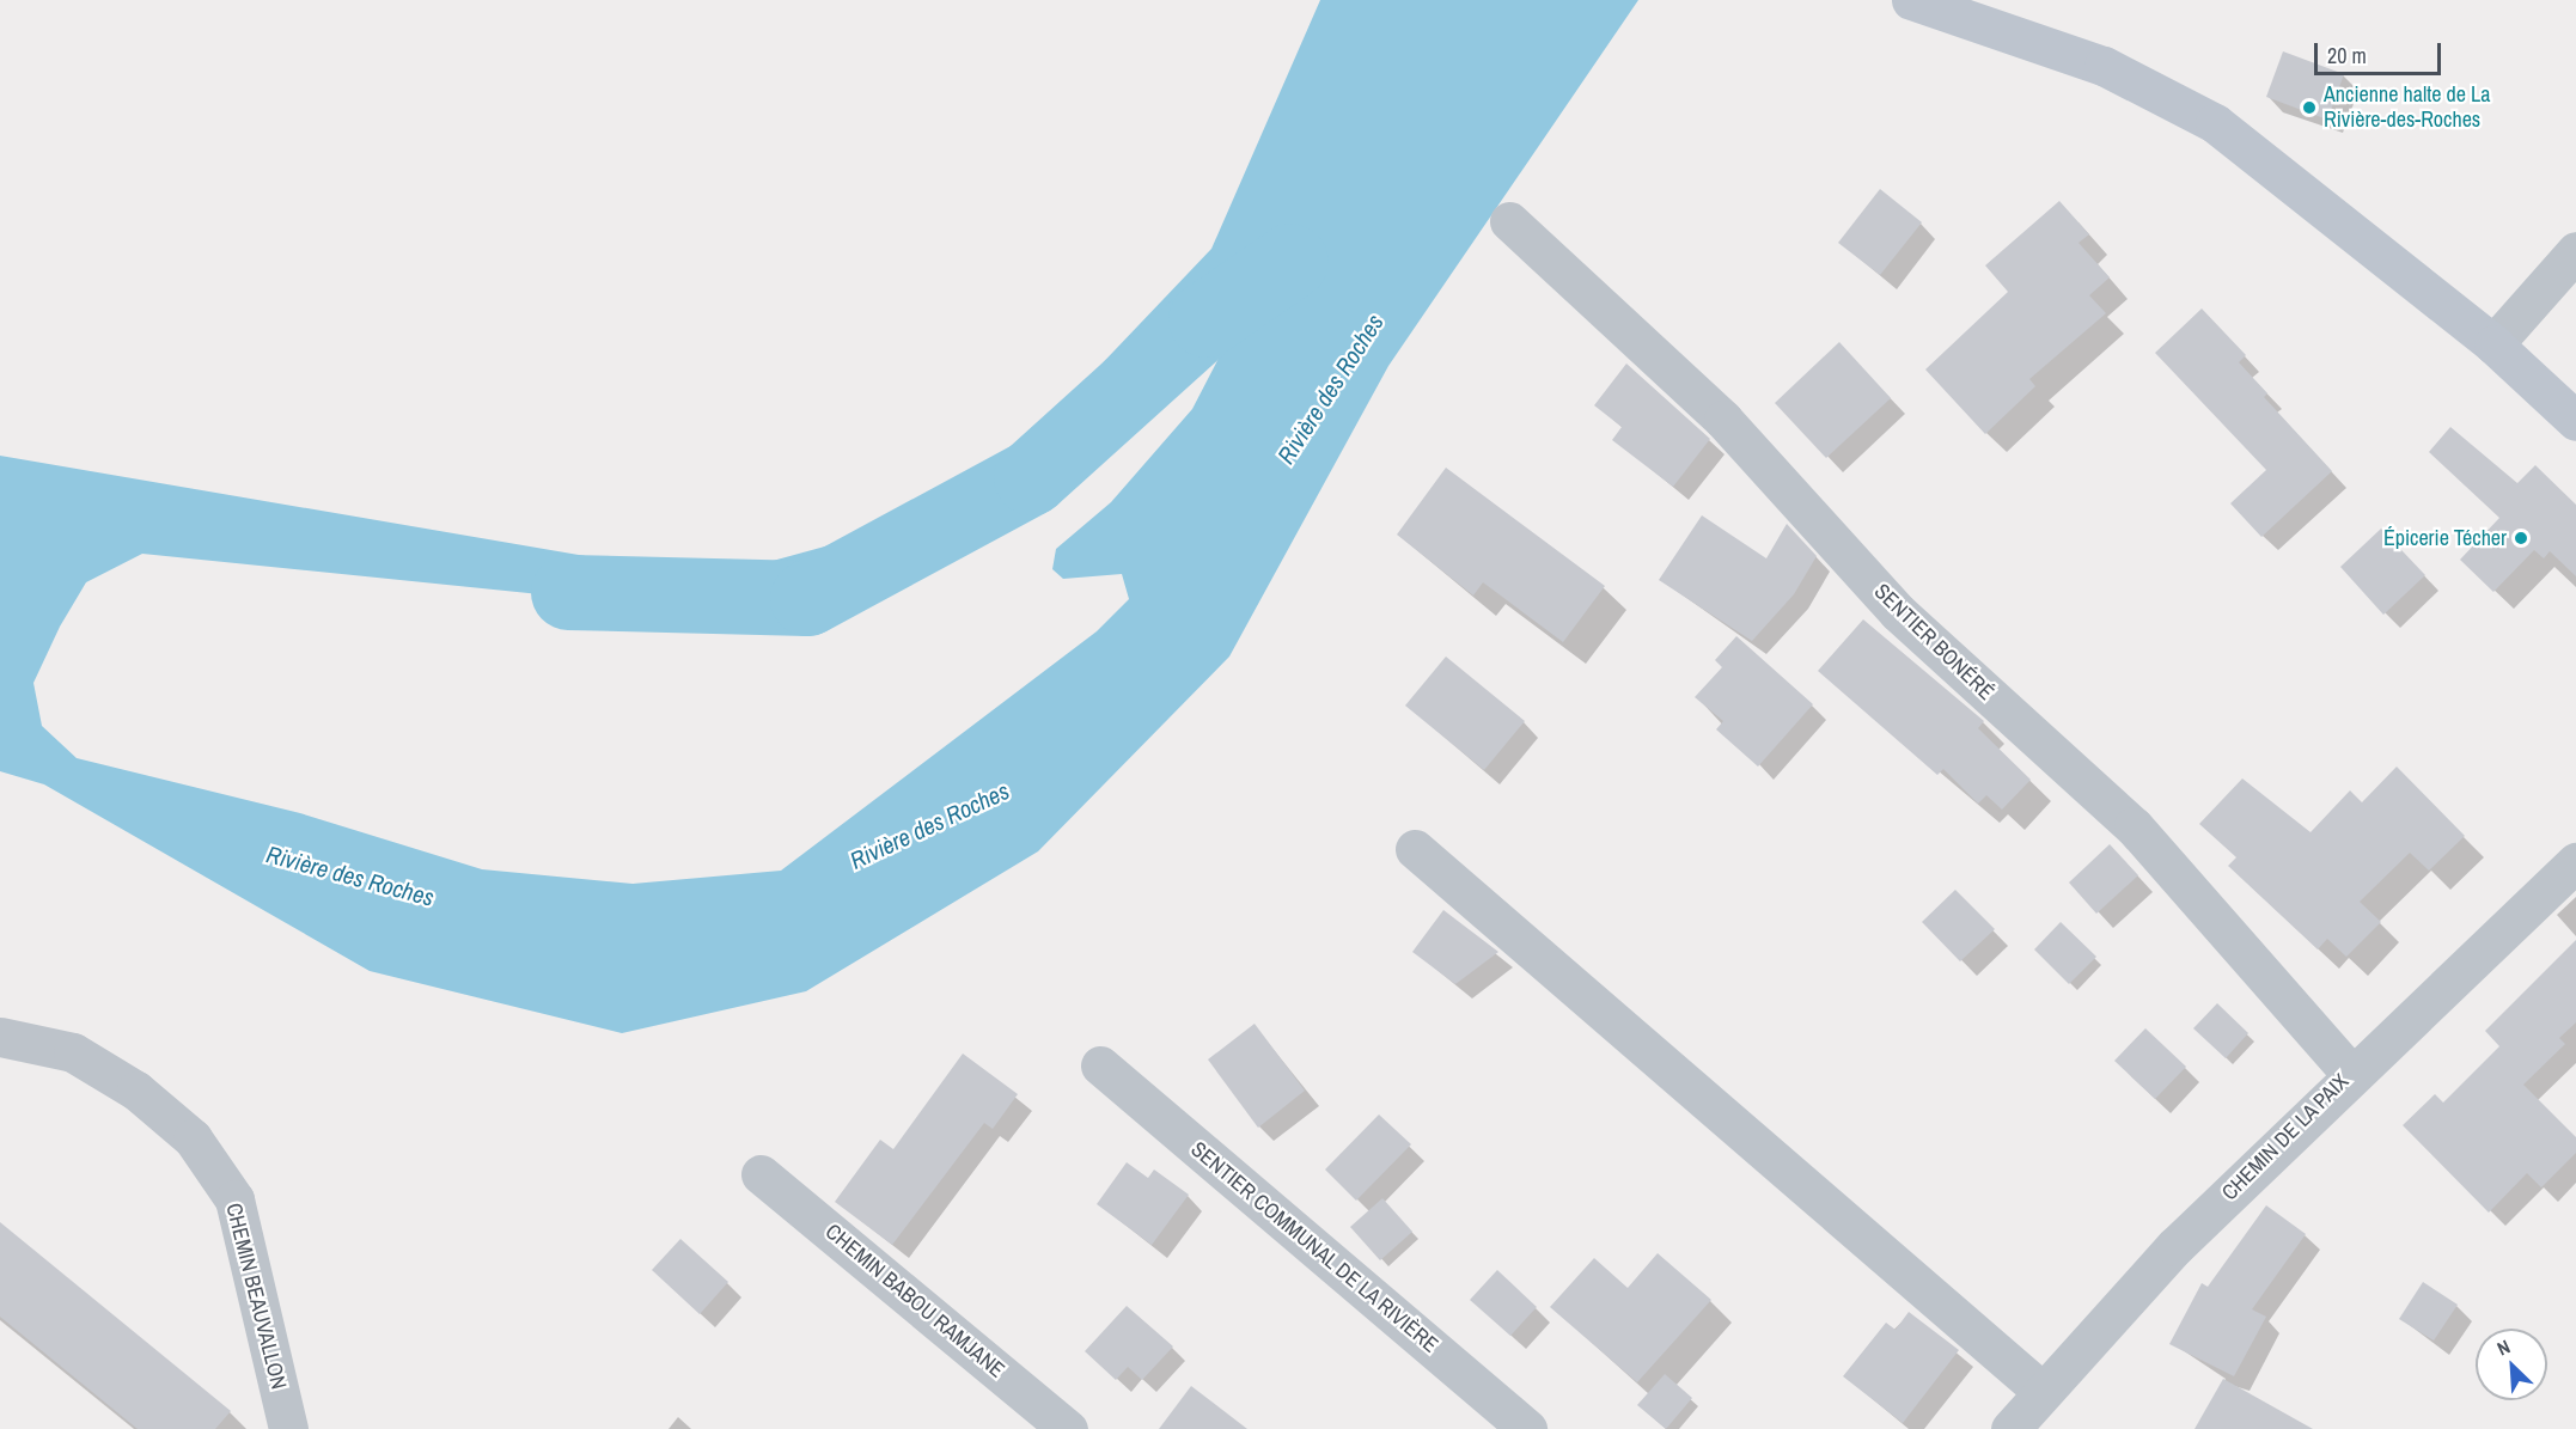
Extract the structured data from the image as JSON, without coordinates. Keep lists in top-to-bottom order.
{
  "streets": {
    "street": [
      "SENTIER BONÉRÉ",
      "CHEMIN DE LA PAIX",
      "SENTIER COMMUNAL DE LA RIVIÈRE",
      "CHEMIN BEAUVALLON",
      "CHEMIN BABOU RAMJANE"
    ]
  },
  "crossings": [
    ["SENTIER BONÉRÉ", "CHEMIN DE LA PAIX"]
  ],
  "water": ["Rivière des Roches"],
  "places": ["Ancienne halte de La Rivière-des-Roches", "Épicerie Técher"],
  "scale_bar": "20 m",
  "north": "top left"
}
